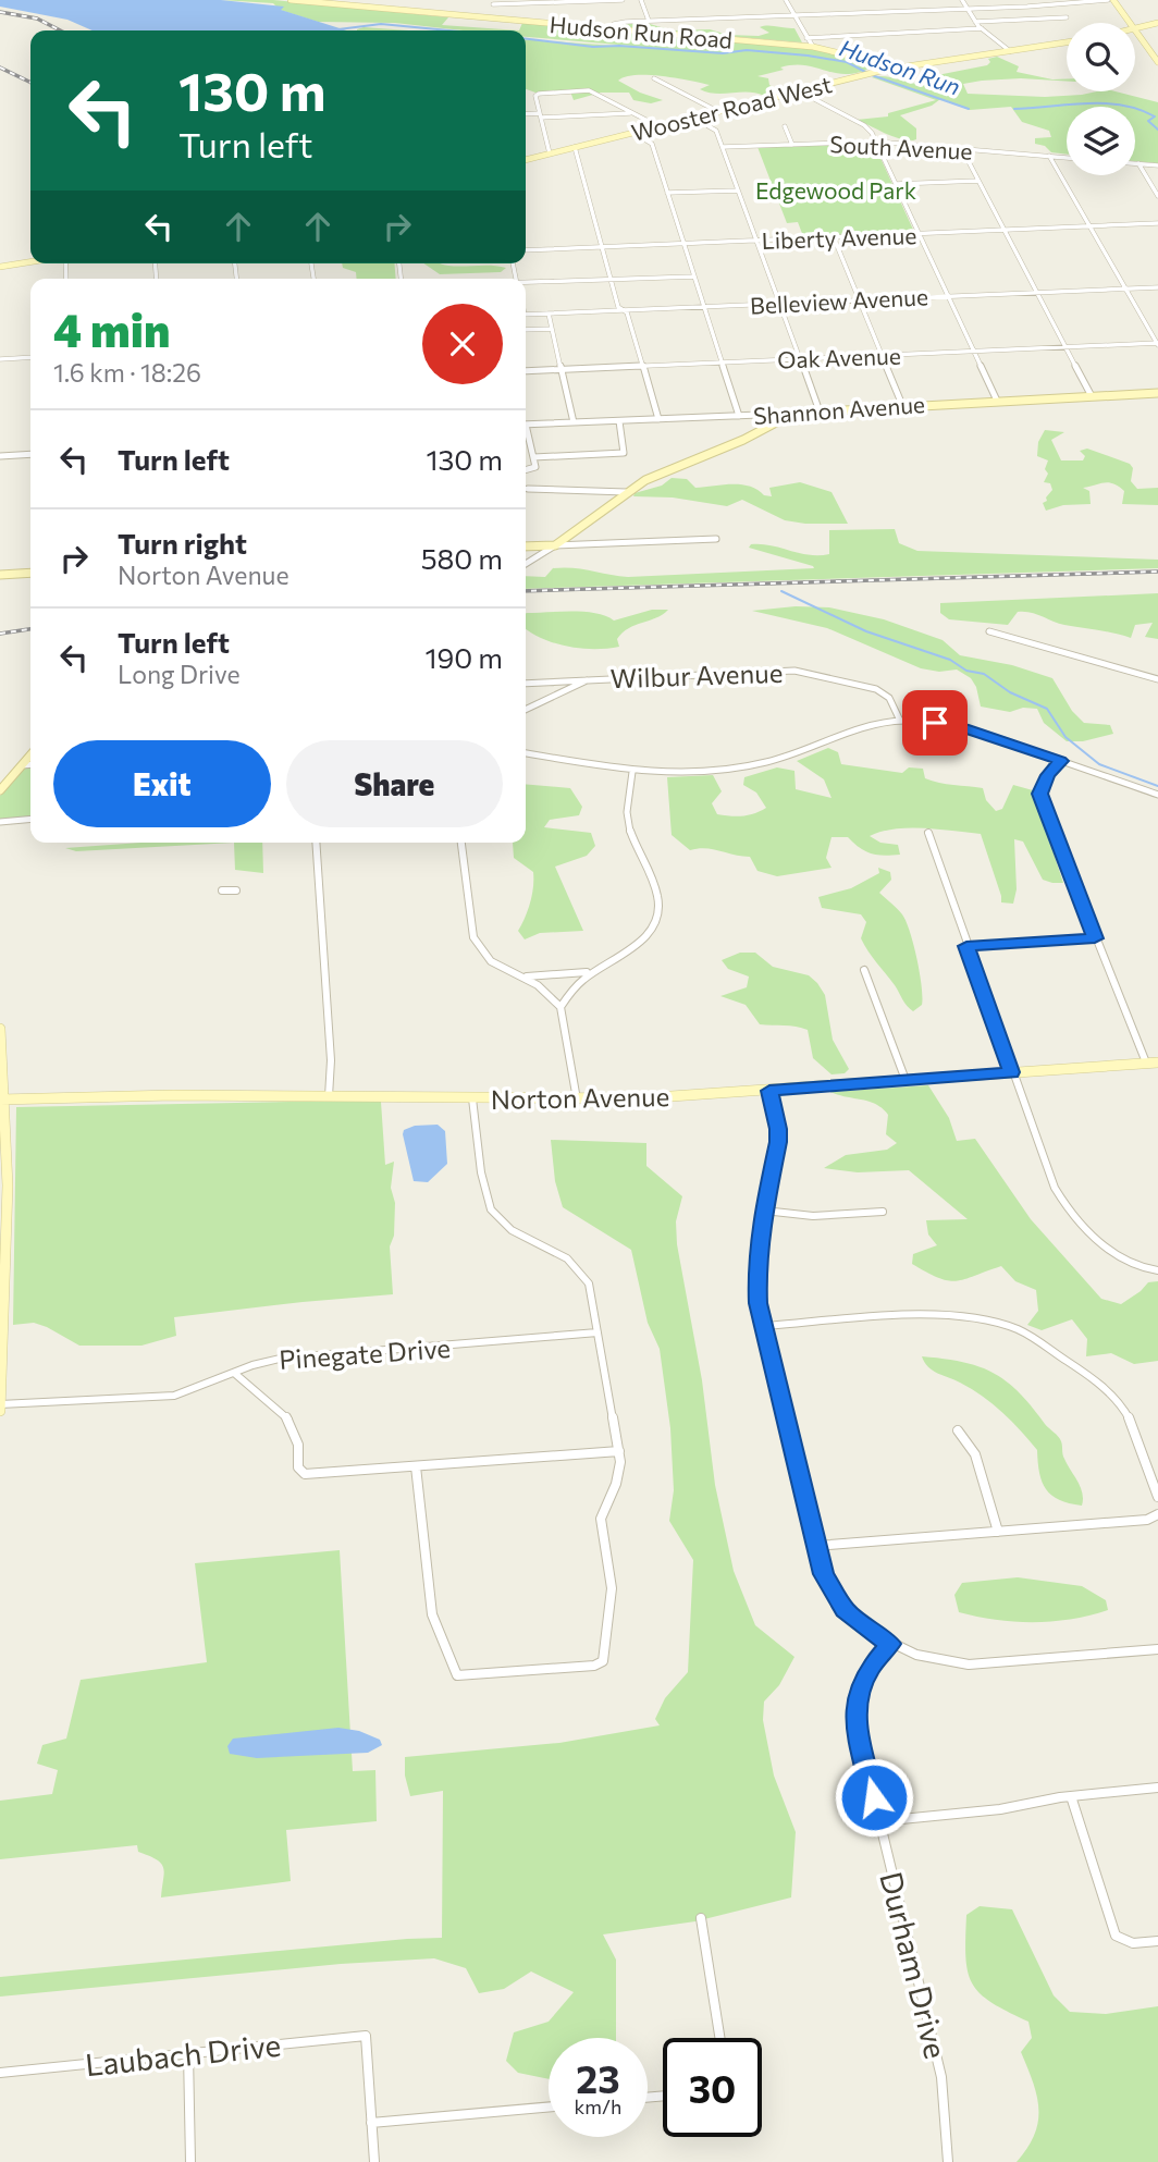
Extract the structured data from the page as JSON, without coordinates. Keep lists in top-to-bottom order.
{
  "streets": {
    "main road": [
      "Hudson Run Road",
      "Wooster Road West",
      "Shannon Avenue",
      "Norton Avenue"
    ],
    "street": [
      "South Avenue",
      "Liberty Avenue",
      "Belleview Avenue",
      "Oak Avenue",
      "Wilbur Avenue",
      "Pinegate Drive",
      "Durham Drive",
      "Laubach Drive"
    ]
  },
  "crossings": [
    ["Hudson Run Road", "Wooster Road West"]
  ],
  "water": ["Hudson Run"],
  "parks": ["Edgewood Park"],
  "page": {
    "turn": ["130 m", "Turn left"],
    "heading": ["4 min", "1.6 km · 18:26"],
    "list": [
      {
        "name": "Turn left",
        "value": "130 m"
      },
      {
        "name": "Turn right",
        "note": "Norton Avenue",
        "value": "580 m"
      },
      {
        "name": "Turn left",
        "note": "Long Drive",
        "value": "190 m"
      }
    ],
    "buttons": ["Exit", "Share"],
    "speed": "23 km/h",
    "limit": "30"
  }
}
